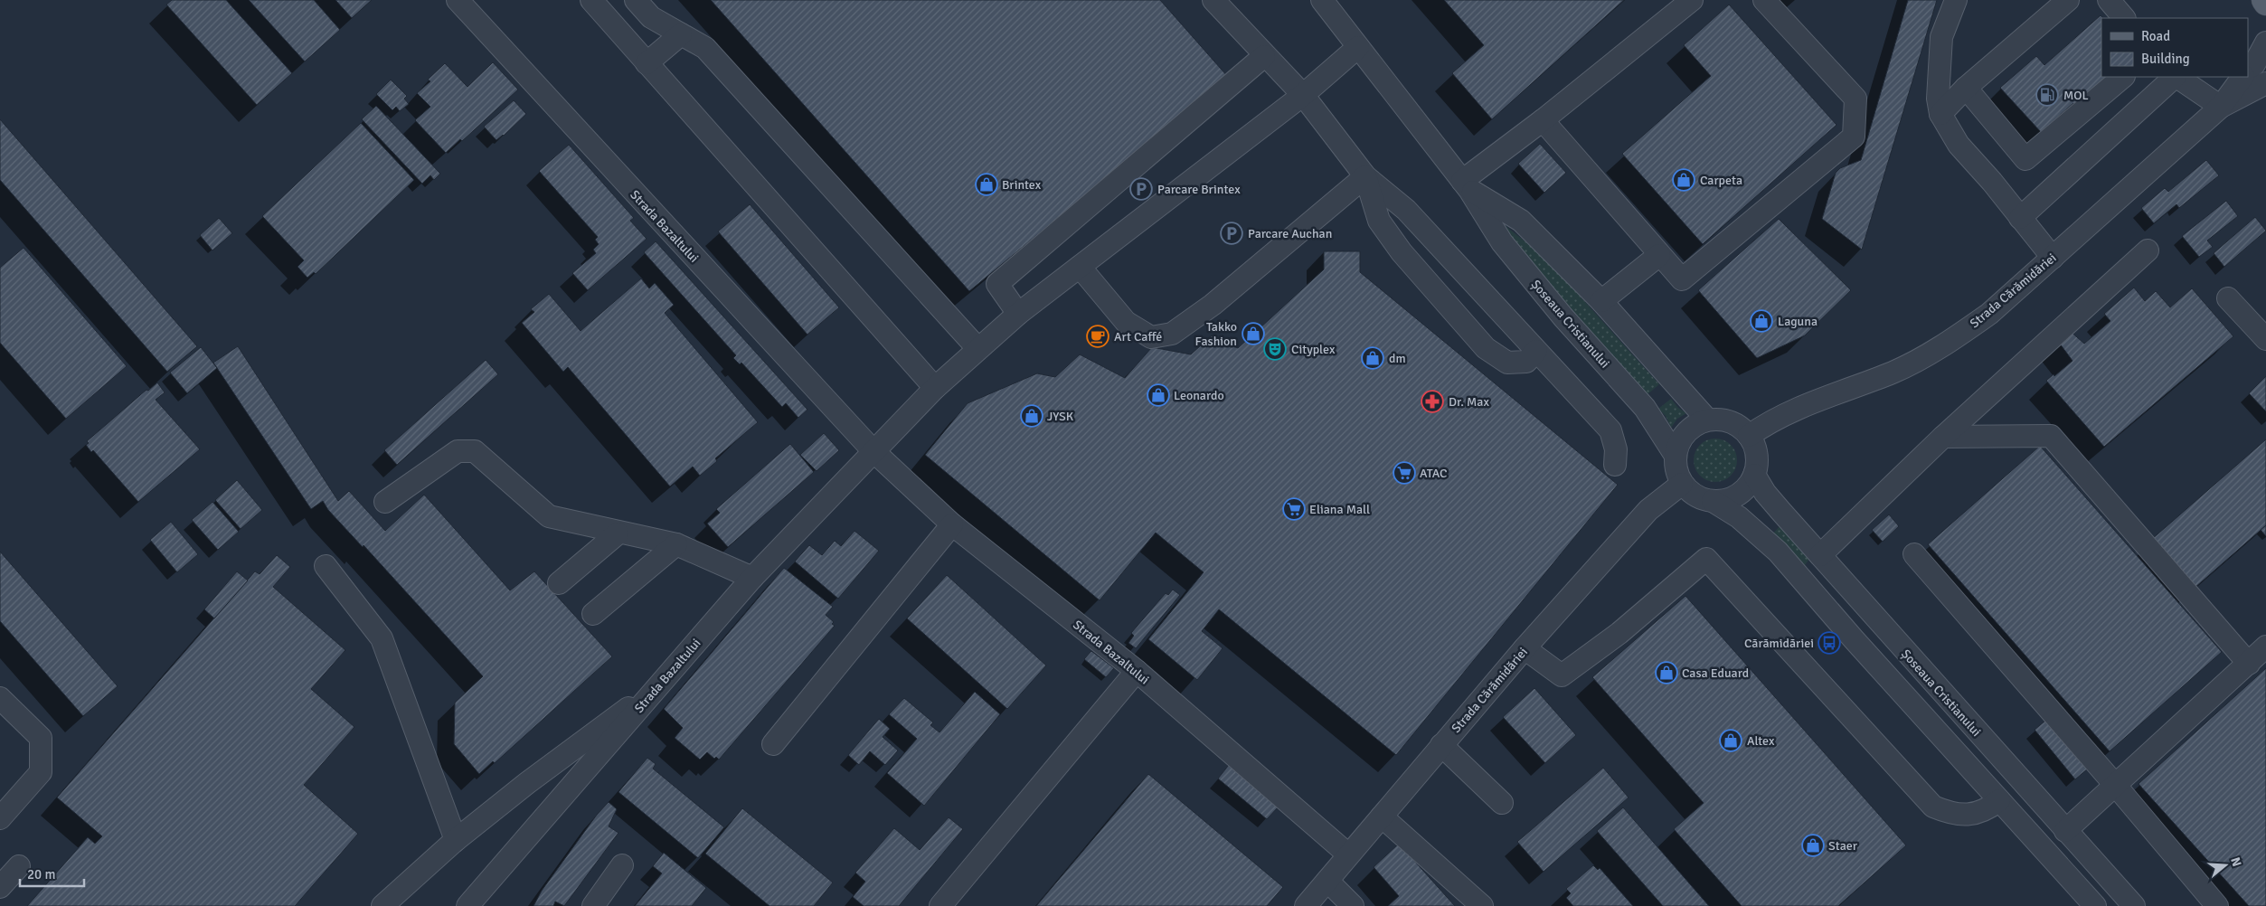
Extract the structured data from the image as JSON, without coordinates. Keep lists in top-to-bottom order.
{
  "streets": {
    "street": ["Strada Bazaltului", "Strada Cărămidăriei", "Șoseaua Cristianului"]
  },
  "crossings": [
    ["Strada Bazaltului", "Strada Cărămidăriei"],
    ["Strada Bazaltului", "Șoseaua Cristianului"],
    ["Strada Cărămidăriei", "Șoseaua Cristianului"]
  ],
  "places": {
    "fuel station": ["MOL"],
    "shop": [
      "Carpeta",
      "Brintex",
      "Laguna",
      "Takko Fashion",
      "dm",
      "Leonardo",
      "JYSK",
      "Casa Eduard",
      "Altex",
      "Staer"
    ],
    "parking": ["Parcare Brintex", "Parcare Auchan"],
    "cafe": ["Art Caffé"],
    "theatre": ["Cityplex"],
    "pharmacy": ["Dr. Max"],
    "supermarket": ["ATAC", "Eliana Mall"],
    "bus stop": ["Cărămidăriei"]
  },
  "legend": ["Road", "Building"],
  "scale_bar": "20 m",
  "north": "right"
}
